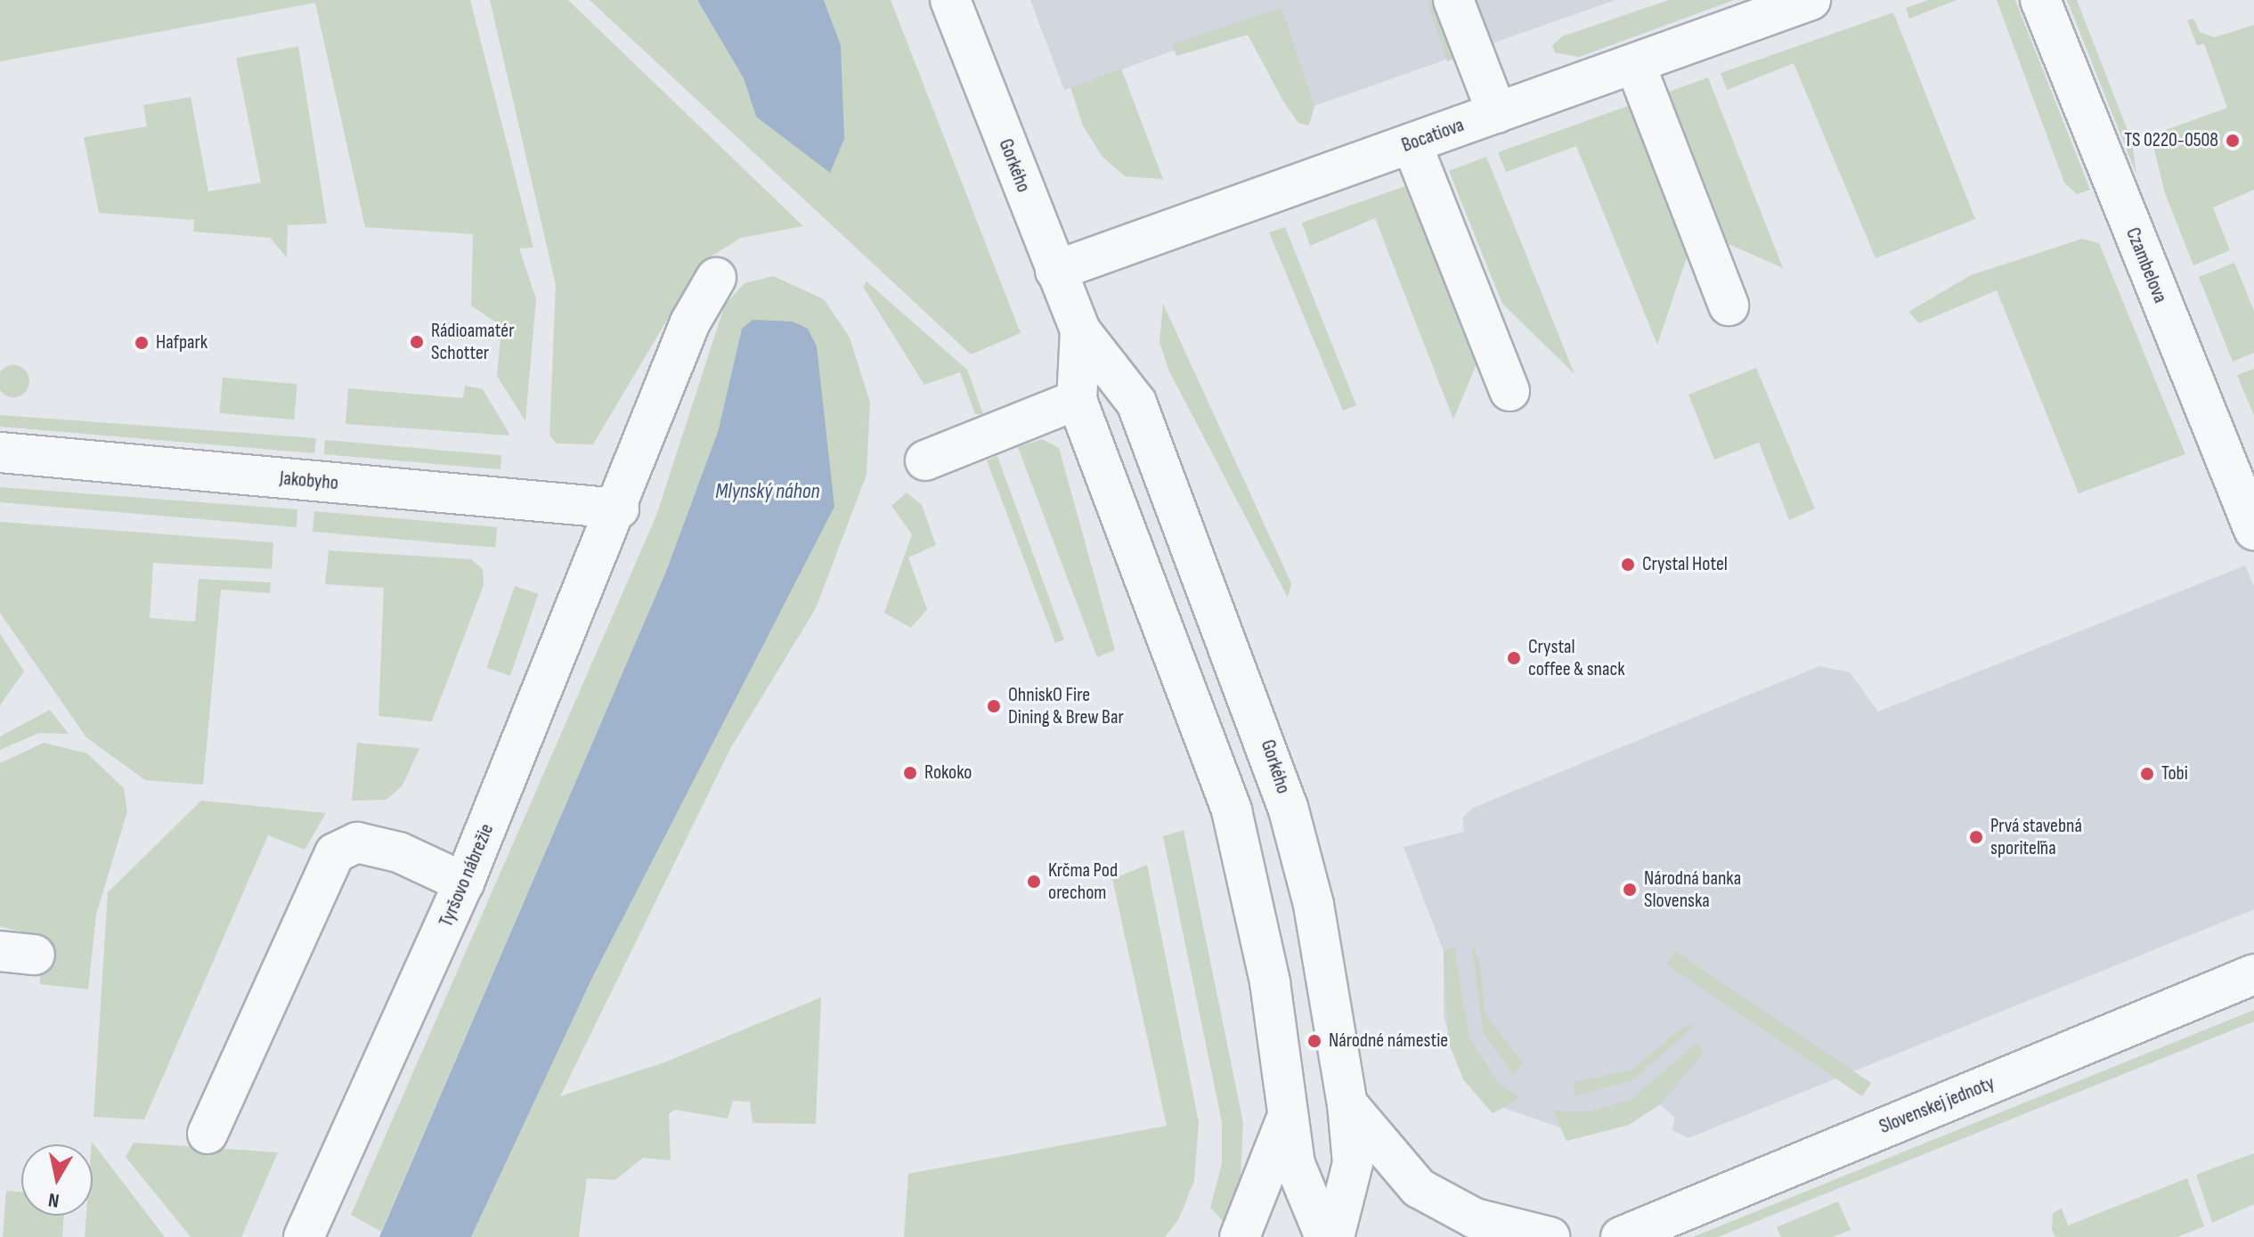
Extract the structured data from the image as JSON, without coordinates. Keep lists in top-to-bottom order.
{
  "streets": {
    "street": [
      "Bocatiova",
      "Gorkého",
      "Czambelova",
      "Jakobyho",
      "Tyršovo nábrežie",
      "Slovenskej jednoty"
    ]
  },
  "crossings": [
    ["Bocatiova", "Gorkého"],
    ["Jakobyho", "Tyršovo nábrežie"]
  ],
  "water": ["Mlynský náhon"],
  "places": [
    "TS 0220-0508",
    "Rádioamatér Schotter",
    "Hafpark",
    "Crystal Hotel",
    "Crystal coffee & snack",
    "OhniskO Fire Dining & Brew Bar",
    "Rokoko",
    "Tobi",
    "Prvá stavebná sporiteľňa",
    "Krčma Pod orechom",
    "Národná banka Slovenska",
    "Národné námestie"
  ],
  "north": "bottom"
}
